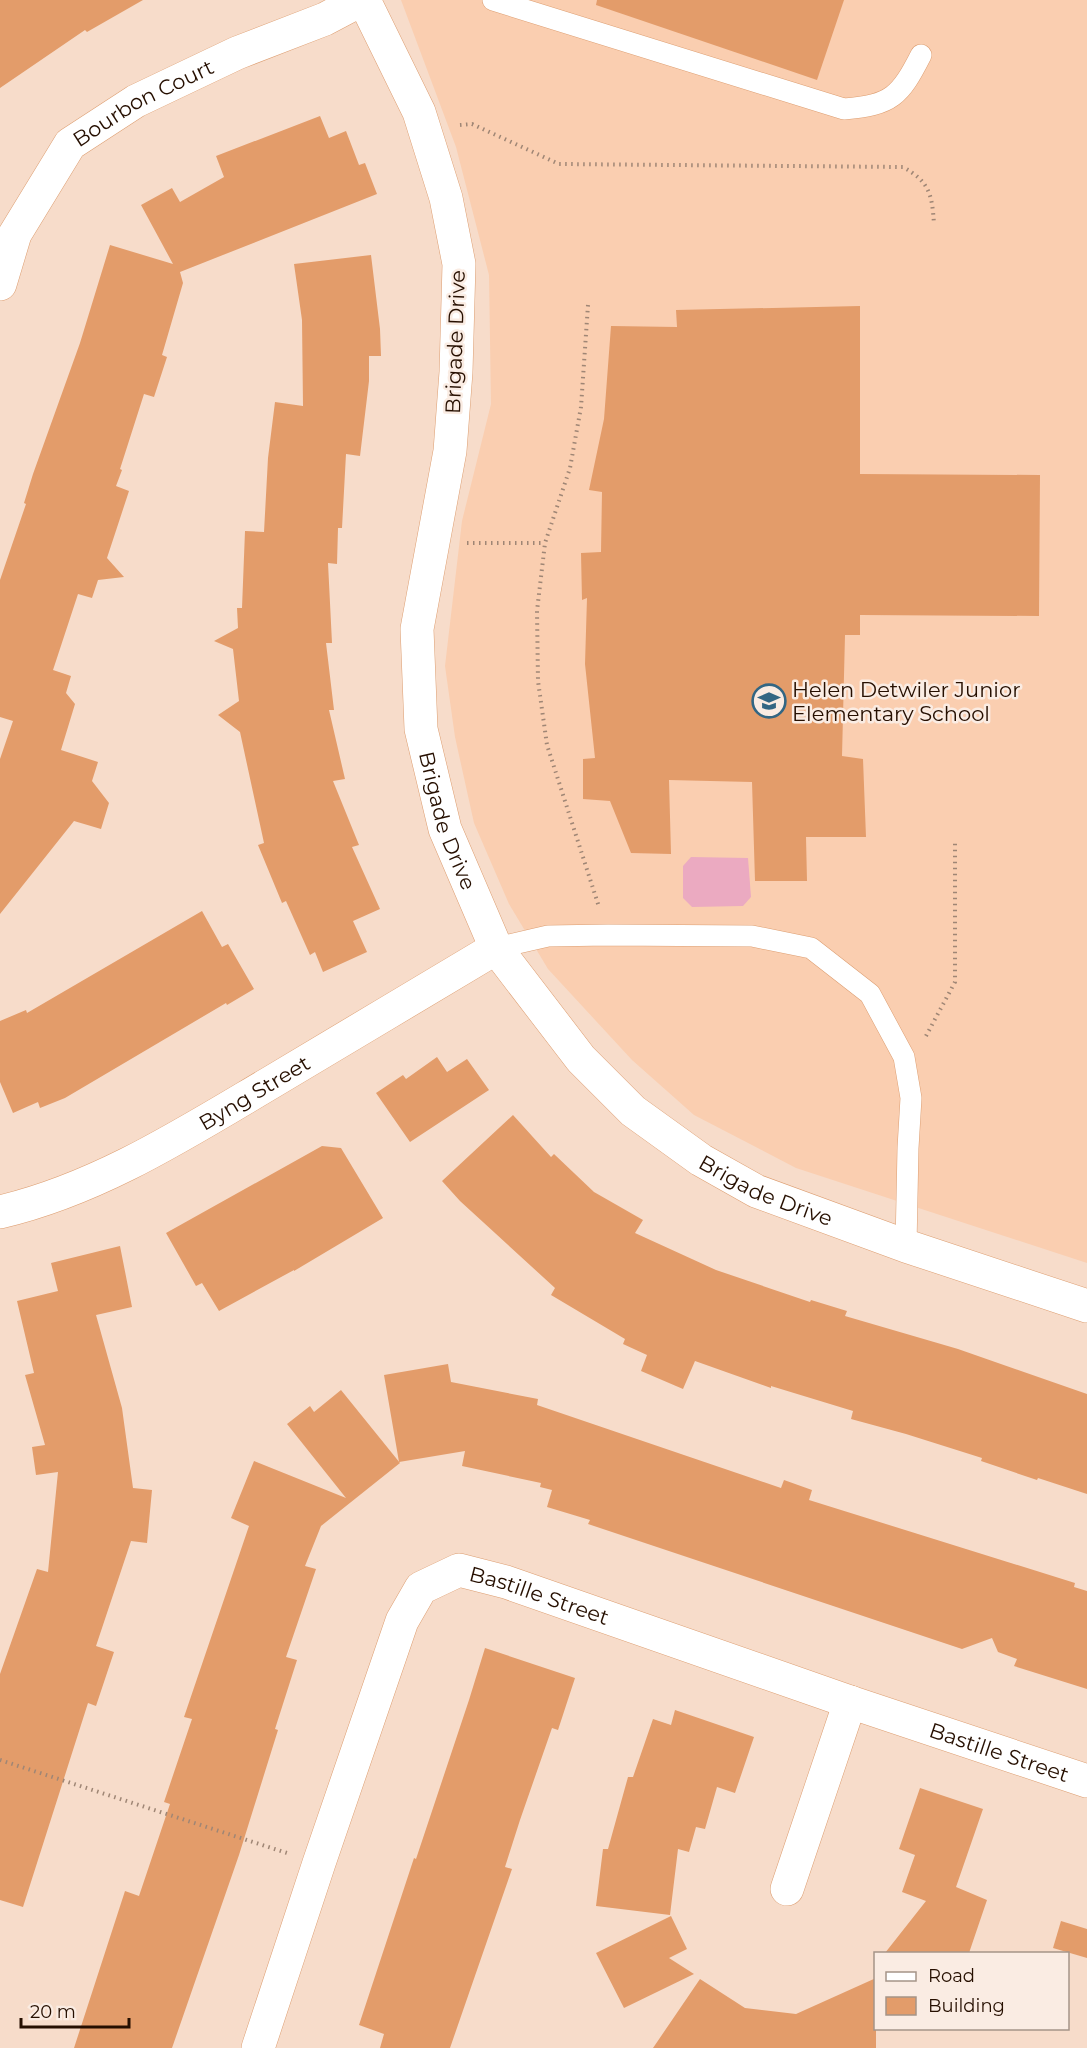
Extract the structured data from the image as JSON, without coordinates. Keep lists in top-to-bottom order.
{
  "streets": {
    "street": [
      "Bourbon Court",
      "Brigade Drive",
      "Byng Street",
      "Bastille Street"
    ]
  },
  "crossings": [
    ["Bourbon Court", "Brigade Drive"],
    ["Brigade Drive", "Byng Street"]
  ],
  "places": {
    "school or university": ["Helen Detwiler Junior Elementary School"]
  },
  "legend": ["Road", "Building"],
  "scale_bar": "20 m"
}
